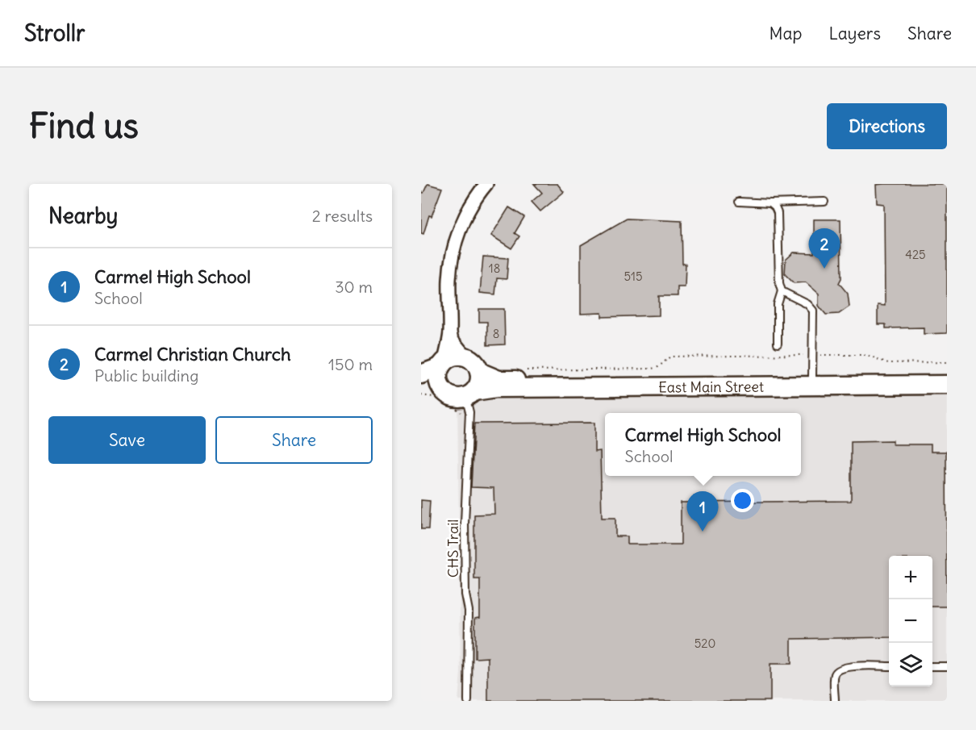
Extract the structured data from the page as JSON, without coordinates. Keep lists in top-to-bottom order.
{
  "streets": {
    "main road": ["East Main Street"],
    "lane": ["CHS Trail"]
  },
  "crossings": [
    ["East Main Street", "CHS Trail"]
  ],
  "house_numbers": [
    "425",
    "18",
    "515",
    "8",
    "520"
  ],
  "page": {
    "header": "Strollr",
    "nav": ["Map", "Layers", "Share"],
    "buttons": [
      "Directions",
      ["Save", "Share"]
    ],
    "title": "Find us",
    "heading": ["Nearby", "2 results"],
    "pins": ["2", "1"],
    "list": [
      {
        "mark": "1",
        "name": "Carmel High School",
        "note": "School",
        "value": "30 m"
      },
      {
        "mark": "2",
        "name": "Carmel Christian Church",
        "note": "Public building",
        "value": "150 m"
      }
    ],
    "popup": ["Carmel High School", "School"],
    "map_buttons": ["+", "−"]
  }
}
